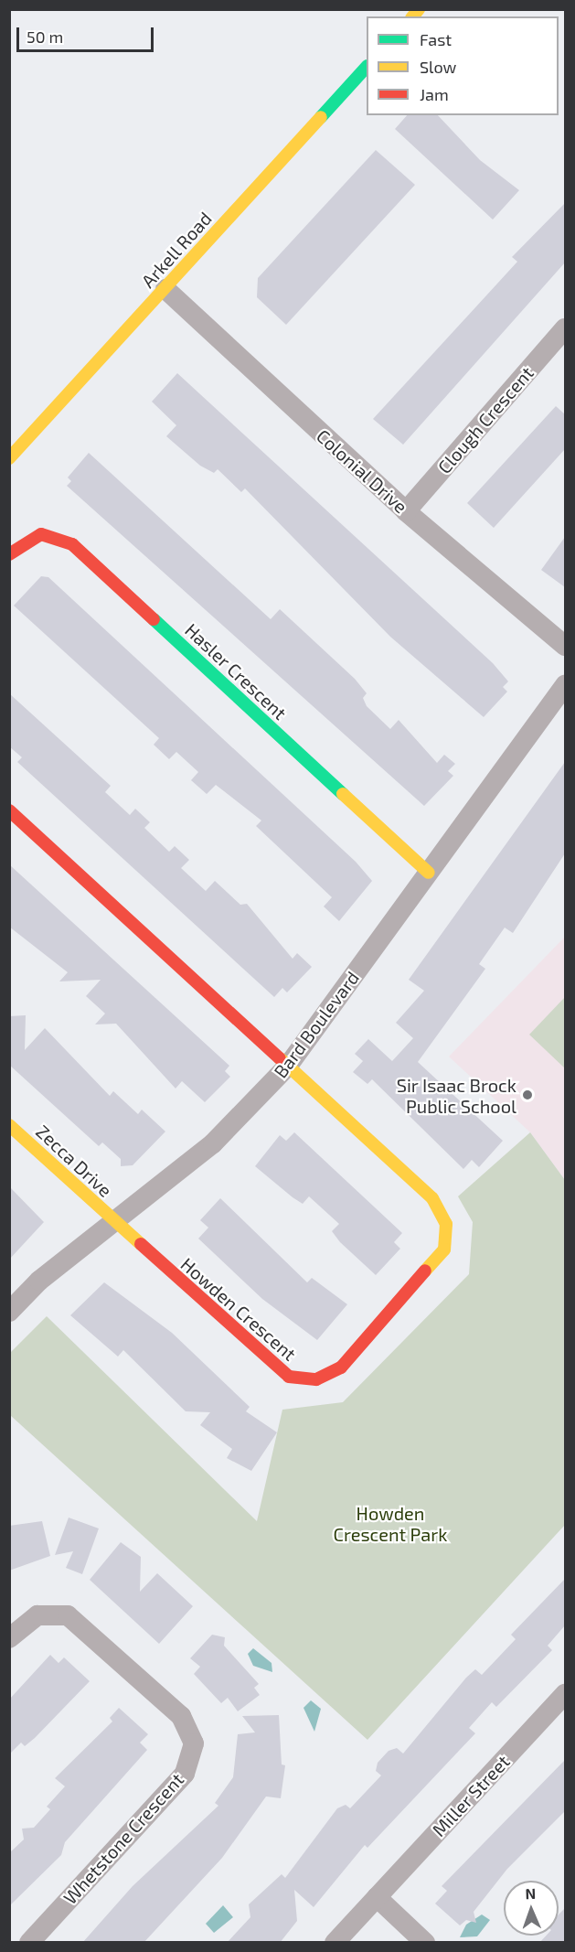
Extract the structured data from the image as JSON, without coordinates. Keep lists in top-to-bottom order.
{
  "streets": {
    "street": [
      "Arkell Road",
      "Clough Crescent",
      "Colonial Drive",
      "Hasler Crescent",
      "Bard Boulevard",
      "Zecca Drive",
      "Howden Crescent",
      "Miller Street",
      "Whetstone Crescent"
    ]
  },
  "crossings": [
    ["Arkell Road", "Colonial Drive"],
    ["Clough Crescent", "Colonial Drive"],
    ["Hasler Crescent", "Bard Boulevard"],
    ["Bard Boulevard", "Zecca Drive"],
    ["Bard Boulevard", "Howden Crescent"],
    ["Zecca Drive", "Howden Crescent"]
  ],
  "parks": ["Howden Crescent Park"],
  "places": ["Sir Isaac Brock Public School"],
  "legend": ["Fast", "Slow", "Jam"],
  "scale_bar": "50 m",
  "north": "top"
}
